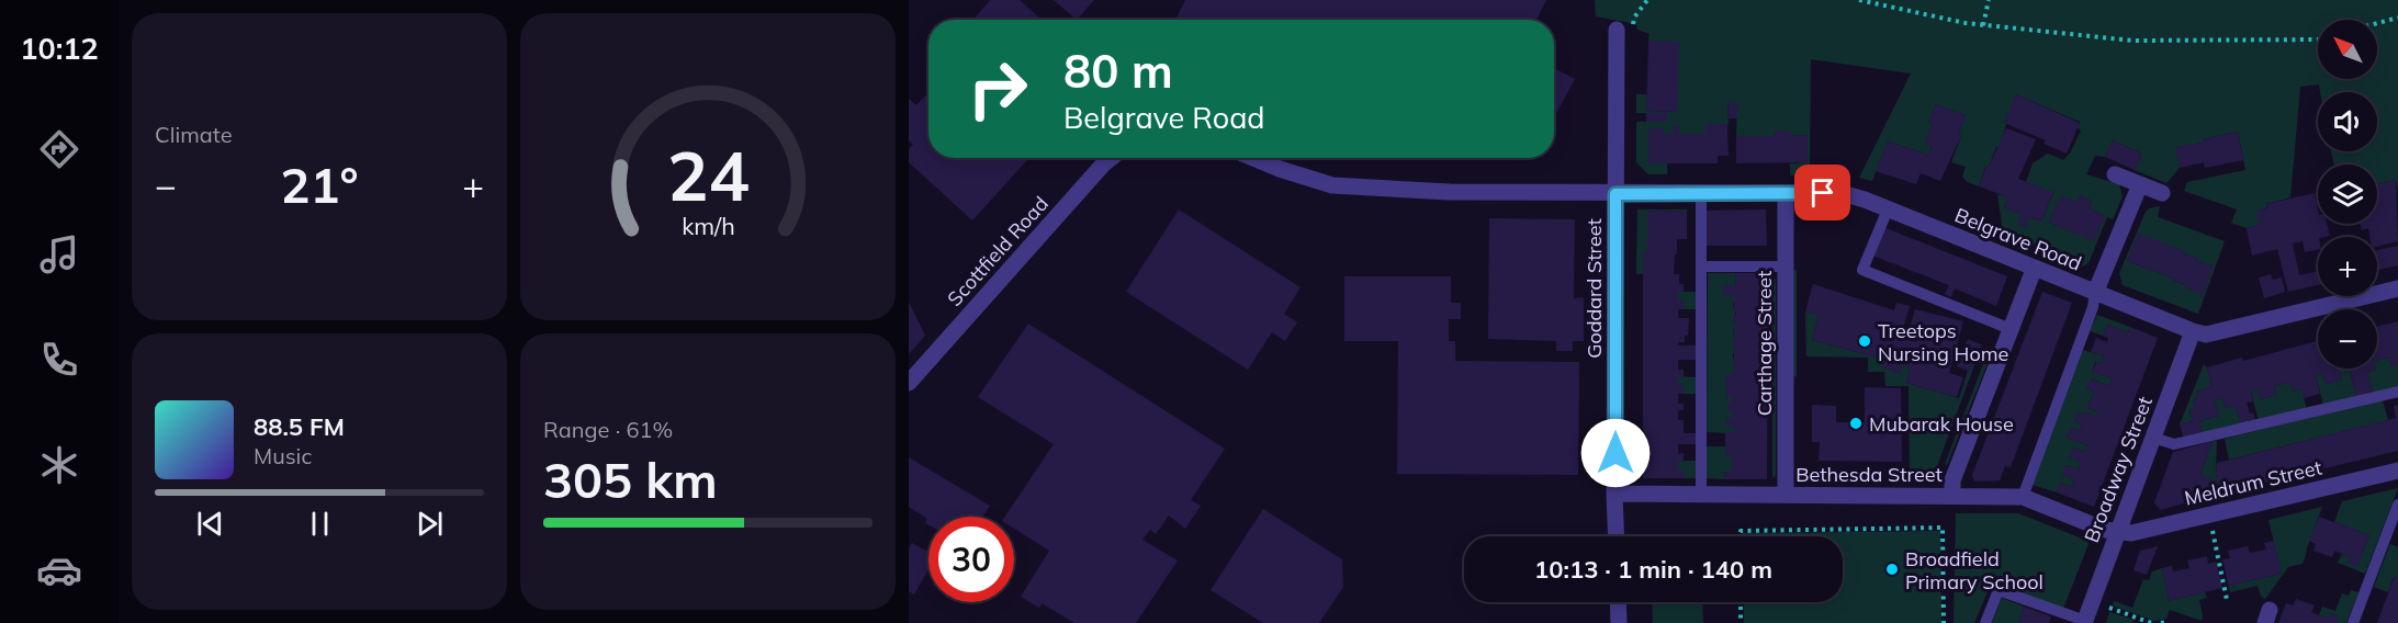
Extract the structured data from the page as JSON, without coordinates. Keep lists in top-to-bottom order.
{
  "streets": {
    "street": [
      "Belgrave Road",
      "Scottfield Road",
      "Goddard Street",
      "Carthage Street",
      "Broadway Street",
      "Bethesda Street",
      "Meldrum Street"
    ]
  },
  "crossings": [
    ["Belgrave Road", "Goddard Street"],
    ["Belgrave Road", "Carthage Street"],
    ["Belgrave Road", "Broadway Street"],
    ["Goddard Street", "Bethesda Street"],
    ["Carthage Street", "Bethesda Street"],
    ["Broadway Street", "Bethesda Street"],
    ["Broadway Street", "Meldrum Street"],
    ["Bethesda Street", "Meldrum Street"]
  ],
  "places": ["Treetops Nursing Home", "Mubarak House", "Broadfield Primary School"],
  "north": "top left",
  "page": {
    "tabs": "10:12",
    "tile": [
      "Climate",
      ["Range · 61%", "305 km"]
    ],
    "map_buttons": ["+", "−"],
    "turn": ["80 m", "Belgrave Road"],
    "heat": ["−", "21°", "+"],
    "song": ["88.5 FM", "Music"],
    "limit": "30",
    "trip": "10:13 · 1 min · 140 m",
    "gauge": ["24", "km/h"]
  }
}
